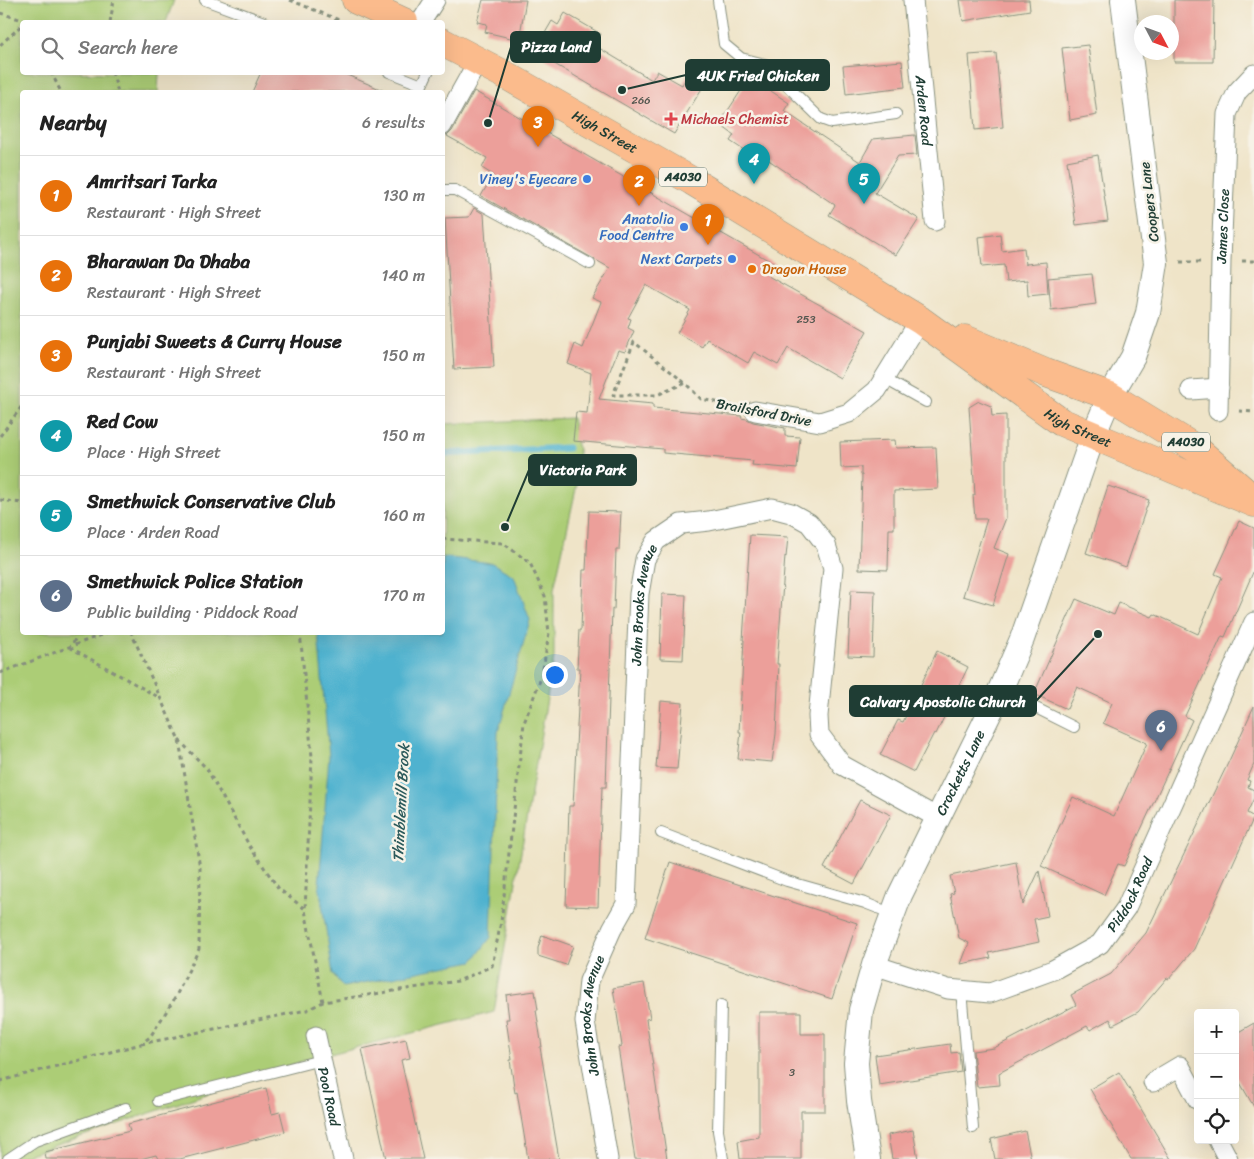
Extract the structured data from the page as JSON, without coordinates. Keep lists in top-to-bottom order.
{
  "streets": {
    "main road": ["High Street", "A4030"],
    "street": [
      "Arden Road",
      "Coopers Lane",
      "James Close",
      "Brailsford Drive",
      "John Brooks Avenue",
      "Crocketts Lane",
      "Piddock Road",
      "Pool Road"
    ]
  },
  "crossings": [
    ["High Street", "Coopers Lane"],
    ["High Street", "Brailsford Drive"],
    ["High Street", "Crocketts Lane"],
    ["Coopers Lane", "Crocketts Lane"],
    ["John Brooks Avenue", "Crocketts Lane"],
    ["Crocketts Lane", "Piddock Road"]
  ],
  "water": ["Thimblemill Brook"],
  "places": {
    "other": [
      "4UK Fried Chicken",
      "Pizza Land",
      "Viney's Eyecare",
      "Anatolia Food Centre",
      "Next Carpets",
      "Dragon House",
      "Victoria Park",
      "Calvary Apostolic Church"
    ],
    "health": ["Michaels Chemist"]
  },
  "house_numbers": ["266", "253", "3"],
  "north": "bottom right",
  "page": {
    "search": "Search here",
    "heading": ["Nearby", "6 results"],
    "pins": [
      "3",
      "4",
      "5",
      "2",
      "1",
      "6"
    ],
    "list": [
      {
        "mark": "1",
        "name": "Amritsari Tarka",
        "note": "Restaurant · High Street",
        "value": "130 m"
      },
      {
        "mark": "2",
        "name": "Bharawan Da Dhaba",
        "note": "Restaurant · High Street",
        "value": "140 m"
      },
      {
        "mark": "3",
        "name": "Punjabi Sweets & Curry House",
        "note": "Restaurant · High Street",
        "value": "150 m"
      },
      {
        "mark": "4",
        "name": "Red Cow",
        "note": "Place · High Street",
        "value": "150 m"
      },
      {
        "mark": "5",
        "name": "Smethwick Conservative Club",
        "note": "Place · Arden Road",
        "value": "160 m"
      },
      {
        "mark": "6",
        "name": "Smethwick Police Station",
        "note": "Public building · Piddock Road",
        "value": "170 m"
      }
    ],
    "map_buttons": ["+", "−"]
  }
}
